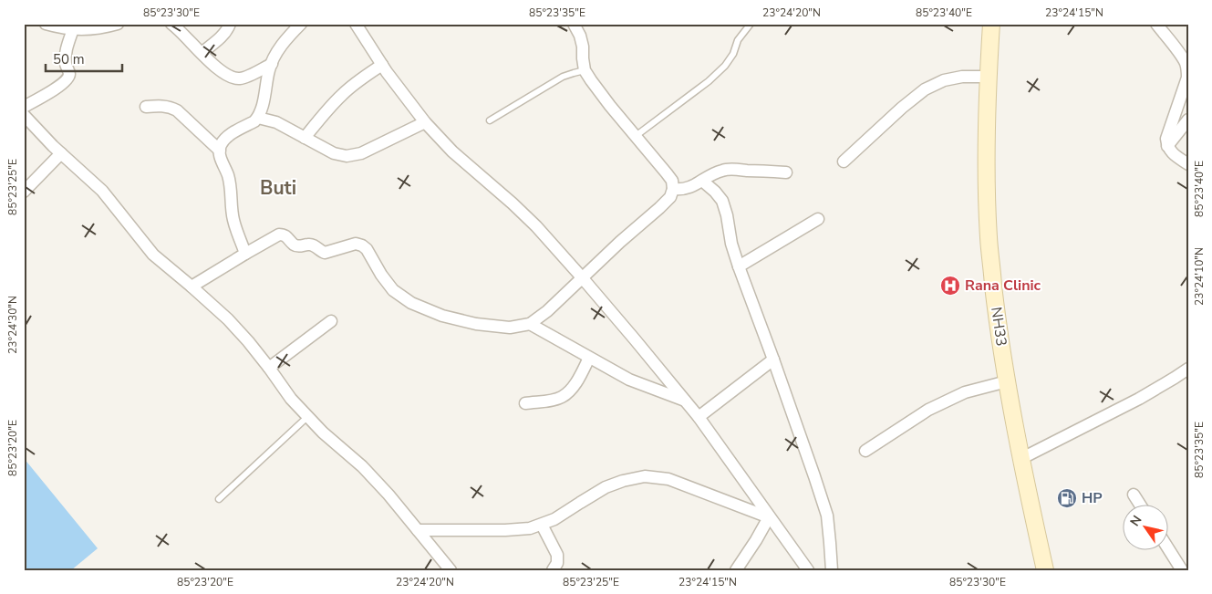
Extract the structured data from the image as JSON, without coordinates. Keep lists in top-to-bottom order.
{
  "streets": {
    "main road": ["NH33"]
  },
  "districts": ["Buti"],
  "places": {
    "hospital": ["Rana Clinic"],
    "fuel station": ["HP"]
  },
  "scale_bar": "50 m",
  "north": "top left",
  "coordinates": [
    "85°23'30\"E",
    "85°23'35\"E",
    "23°24'20\"N",
    "85°23'40\"E",
    "23°24'15\"N",
    "85°23'25\"E",
    "23°24'10\"N",
    "23°24'30\"N",
    "85°23'20\"E"
  ]
}
